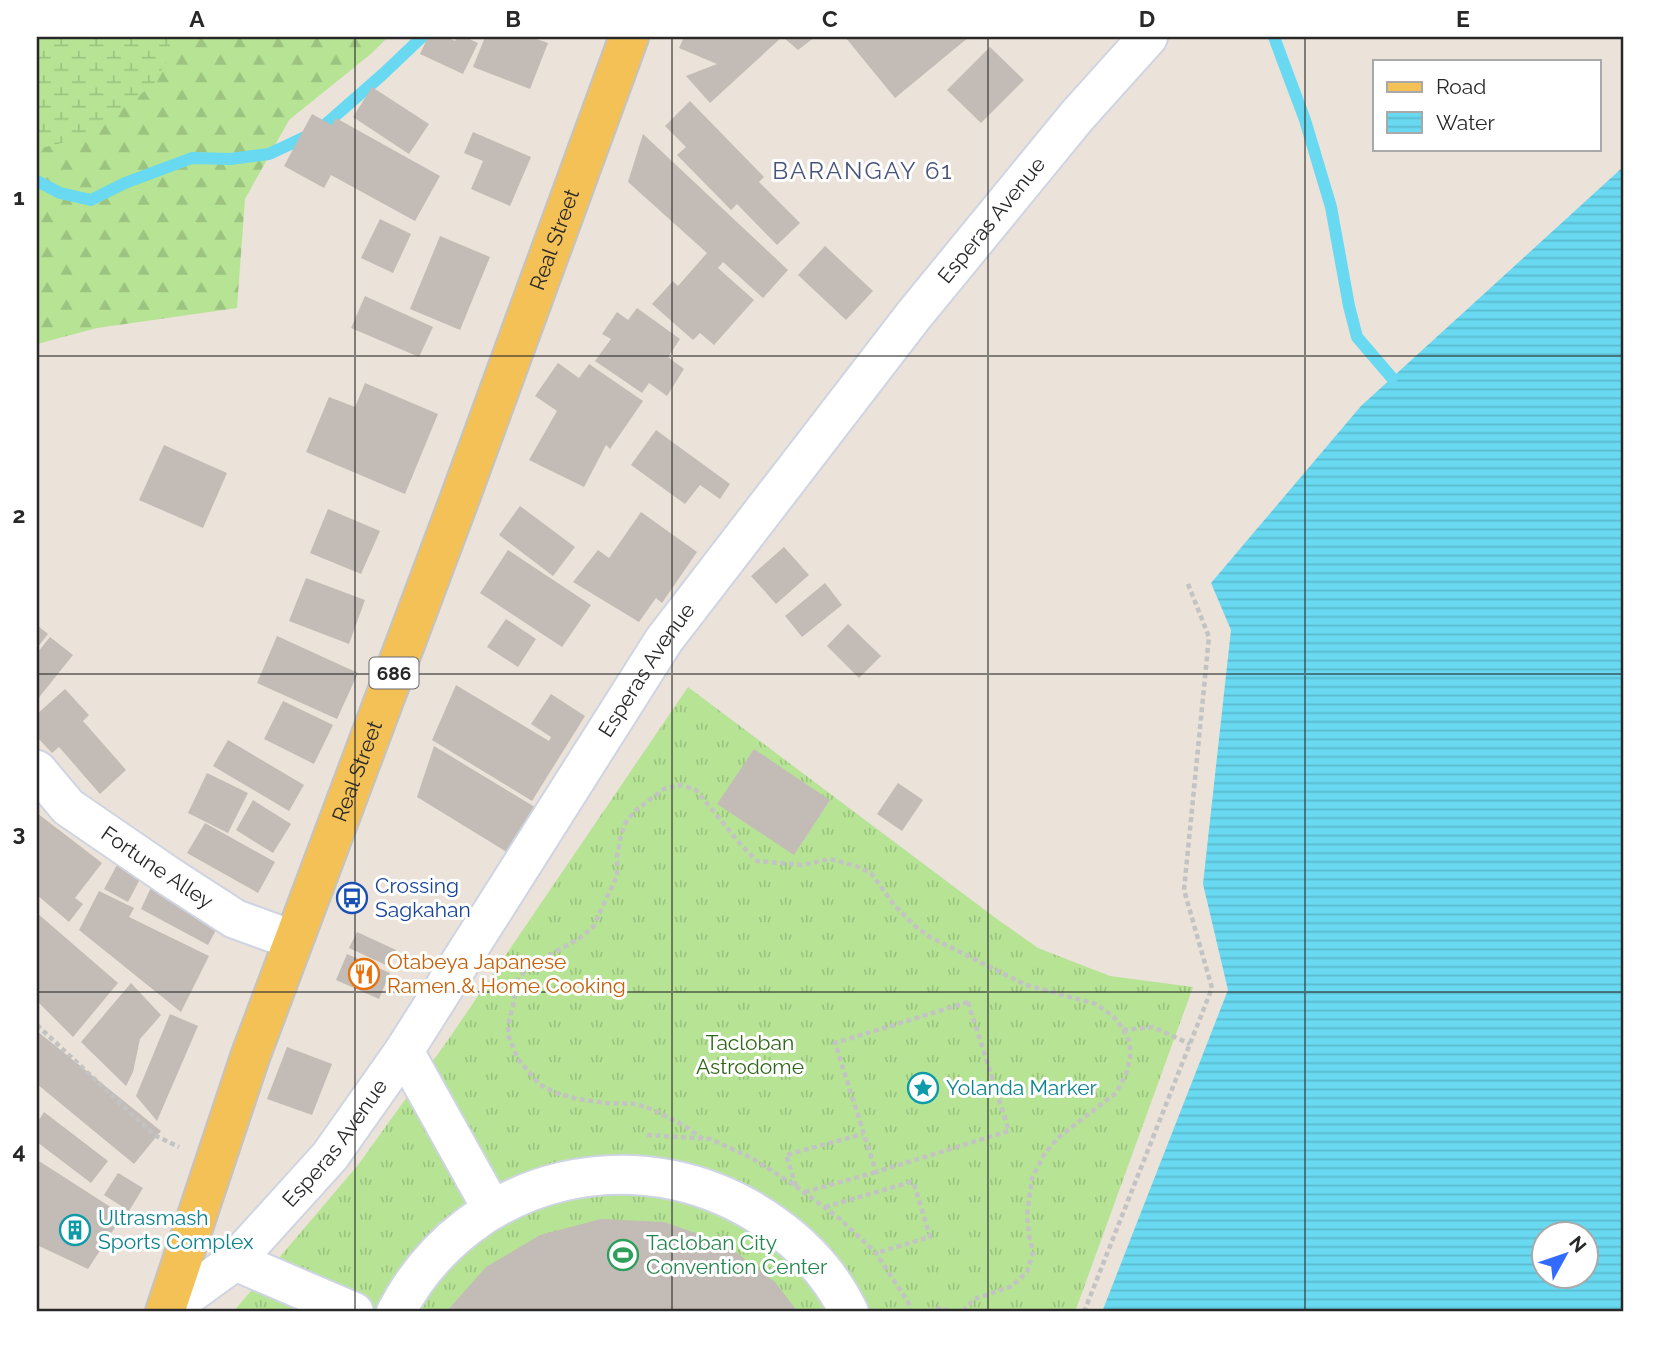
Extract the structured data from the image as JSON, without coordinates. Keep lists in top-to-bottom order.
{
  "streets": {
    "main road": ["Real Street", "686"],
    "street": ["Esperas Avenue", "Fortune Alley"]
  },
  "crossings": [
    ["Esperas Avenue", "Real Street"],
    ["Real Street", "Fortune Alley"]
  ],
  "districts": ["BARANGAY 61"],
  "parks": ["Tacloban Astrodome"],
  "places": {
    "bus stop": ["Crossing Sagkahan"],
    "restaurant": ["Otabeya Japanese Ramen & Home Cooking"],
    "place": ["Yolanda Marker"],
    "building": ["Ultrasmash Sports Complex"],
    "sports": ["Tacloban City Convention Center"]
  },
  "legend": ["Road", "Water"],
  "north": "top right",
  "grid": {
    "columns": [
      "A",
      "B",
      "C",
      "D",
      "E"
    ],
    "rows": [
      "1",
      "2",
      "3",
      "4"
    ]
  }
}
